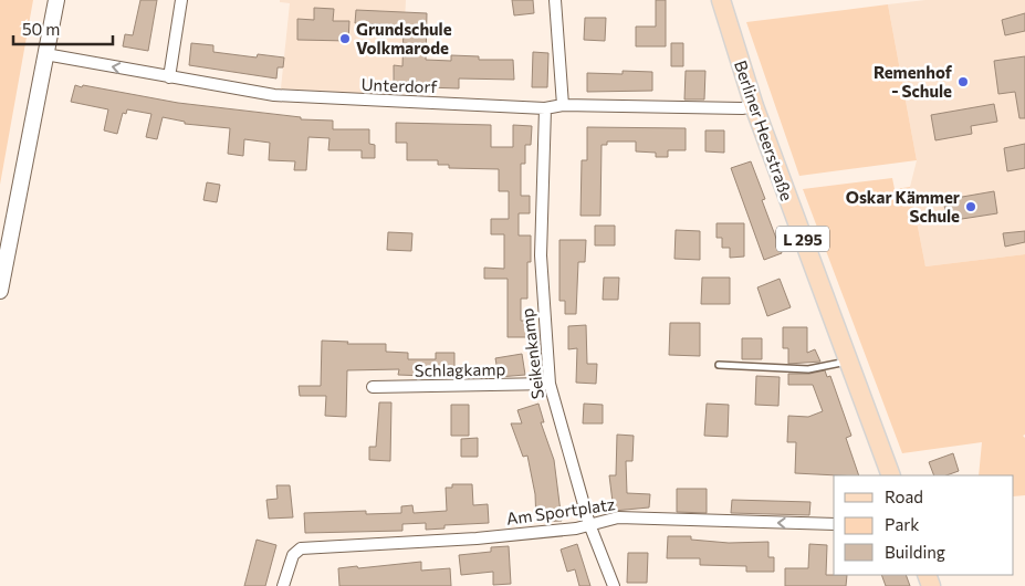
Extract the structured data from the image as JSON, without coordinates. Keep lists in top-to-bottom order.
{
  "streets": {
    "main road": ["Berliner Heerstraße", "L 295"],
    "street": [
      "Unterdorf",
      "Seikenkamp",
      "Schlagkamp",
      "Am Sportplatz"
    ]
  },
  "crossings": [
    ["Unterdorf", "Berliner Heerstraße"],
    ["Unterdorf", "Seikenkamp"],
    ["Seikenkamp", "Schlagkamp"],
    ["Seikenkamp", "Am Sportplatz"]
  ],
  "one_way": ["Am Sportplatz"],
  "places": ["Grundschule Volkmarode", "Remenhof - Schule", "Oskar Kämmer Schule"],
  "legend": ["Road", "Park", "Building"],
  "scale_bar": "50 m"
}
